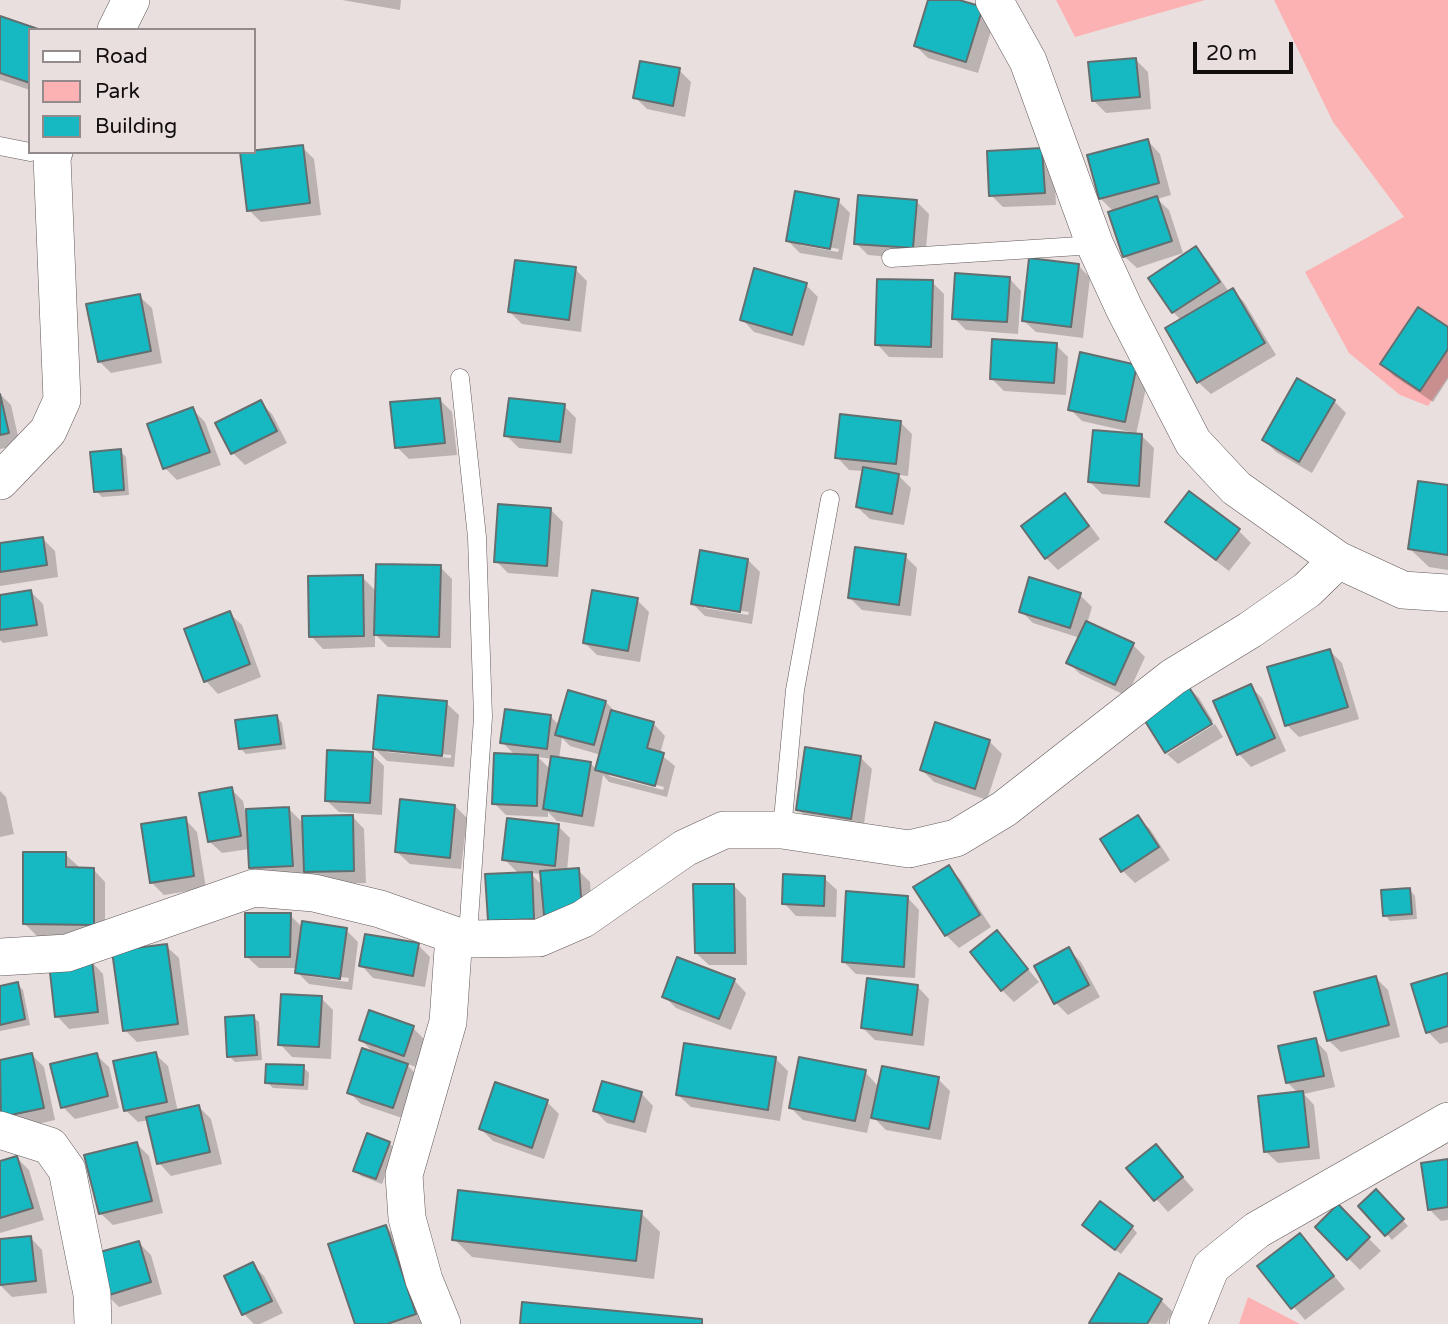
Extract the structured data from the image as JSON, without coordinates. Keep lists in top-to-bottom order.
{
  "legend": ["Road", "Park", "Building"],
  "scale_bar": "20 m"
}
